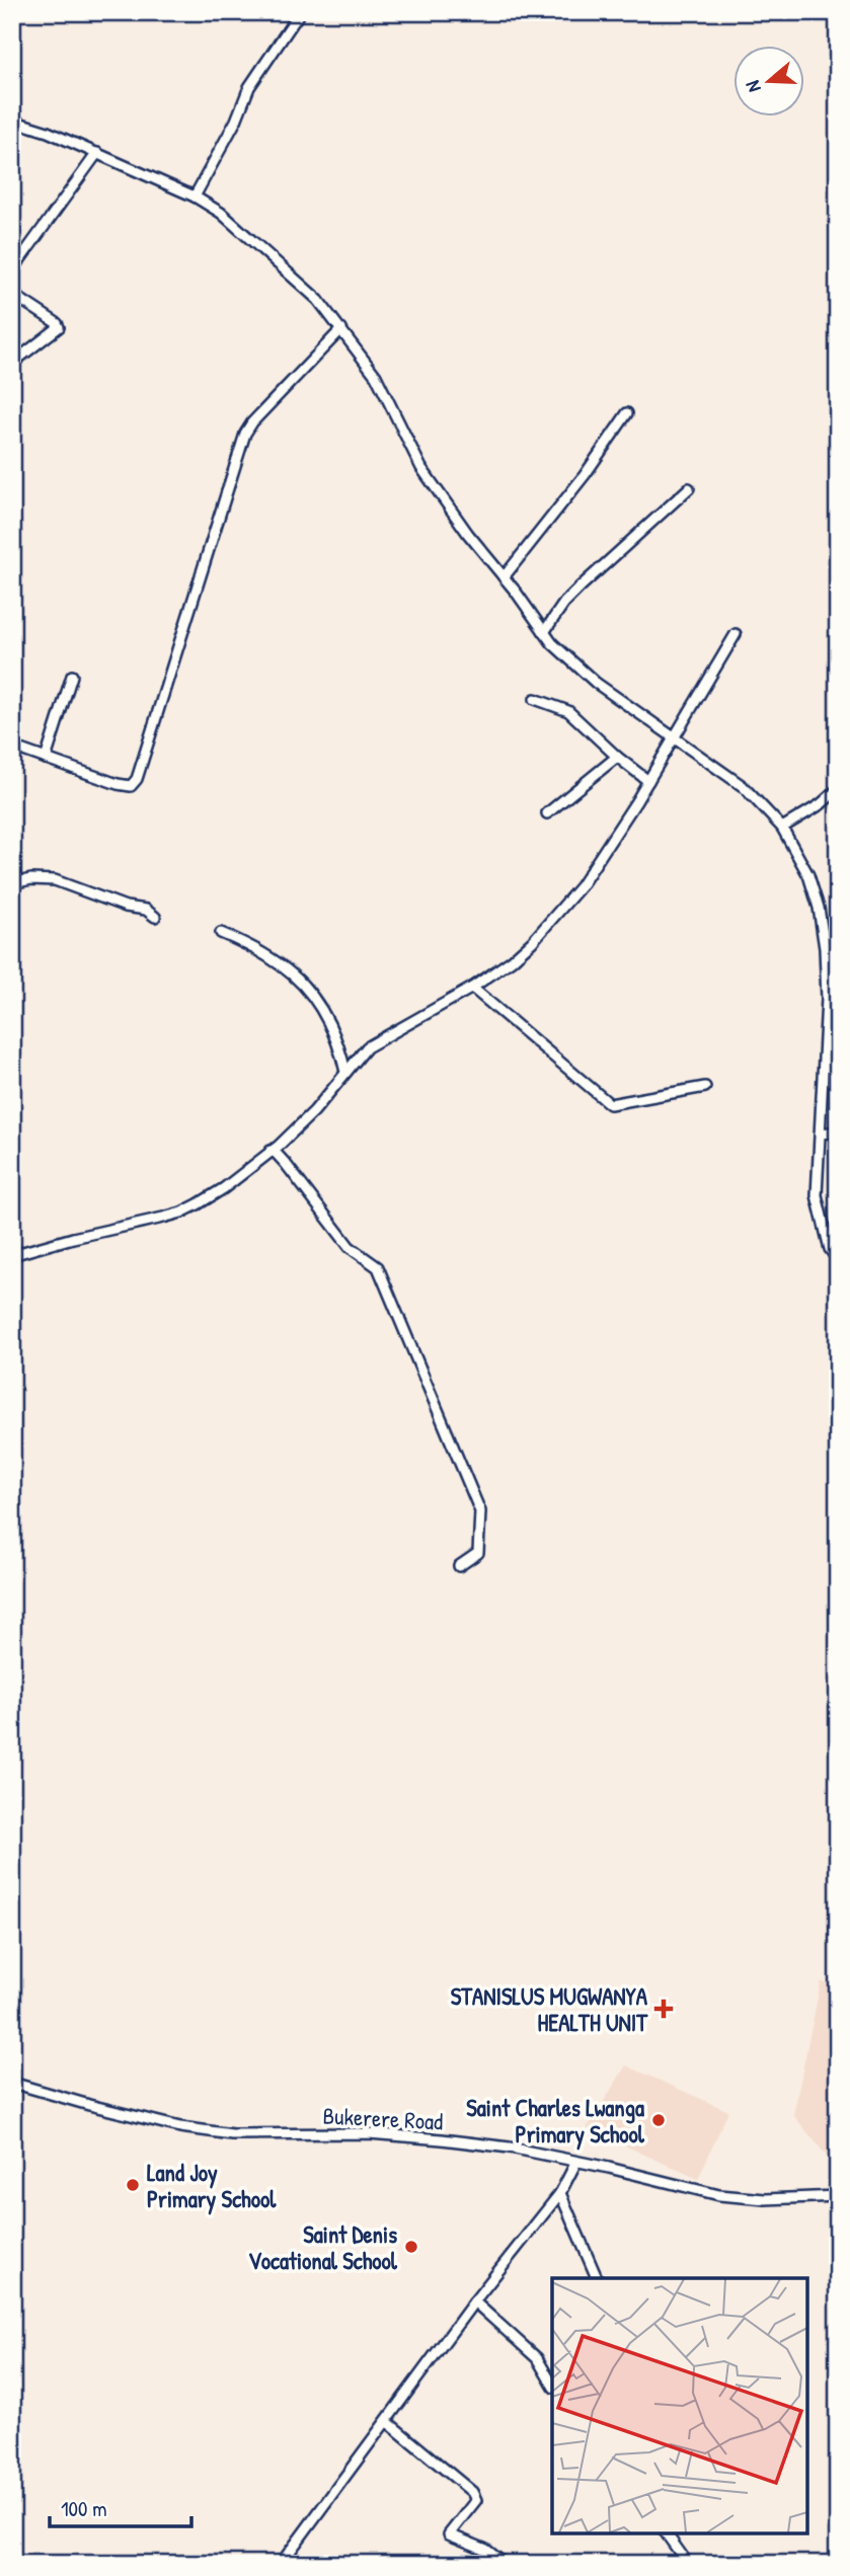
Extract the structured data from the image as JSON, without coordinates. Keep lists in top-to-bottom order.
{
  "streets": {
    "street": ["Bukerere Road"]
  },
  "places": {
    "health": ["STANISLUS MUGWANYA HEALTH UNIT"],
    "other": ["Saint Charles Lwanga Primary School", "Land Joy Primary School", "Saint Denis Vocational School"]
  },
  "scale_bar": "100 m",
  "north": "left"
}
